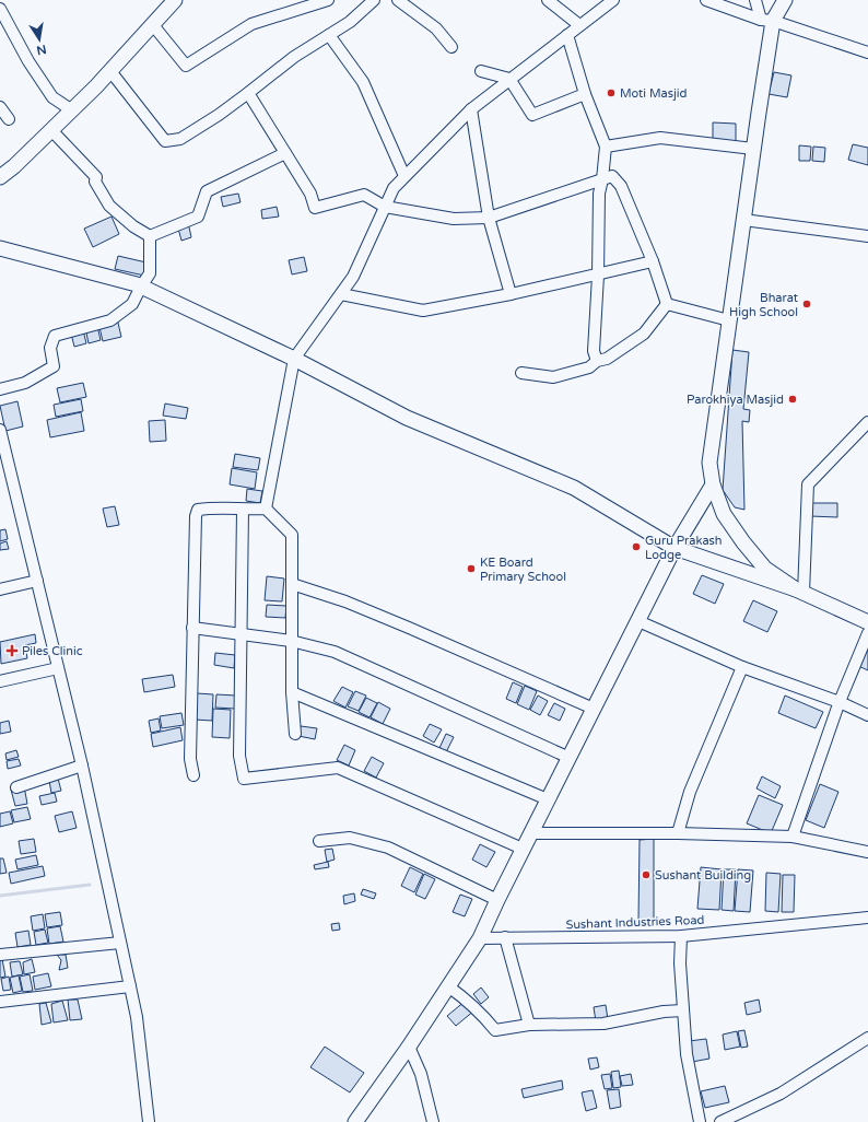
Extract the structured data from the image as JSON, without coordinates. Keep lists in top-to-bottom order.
{
  "streets": {
    "street": ["Sushant Industries Road"]
  },
  "places": {
    "other": [
      "Moti Masjid",
      "Bharat High School",
      "Parokhiya Masjid",
      "Guru Prakash Lodge",
      "KE Board Primary School",
      "Sushant Building"
    ],
    "health": ["Piles Clinic"]
  },
  "north": "bottom"
}
